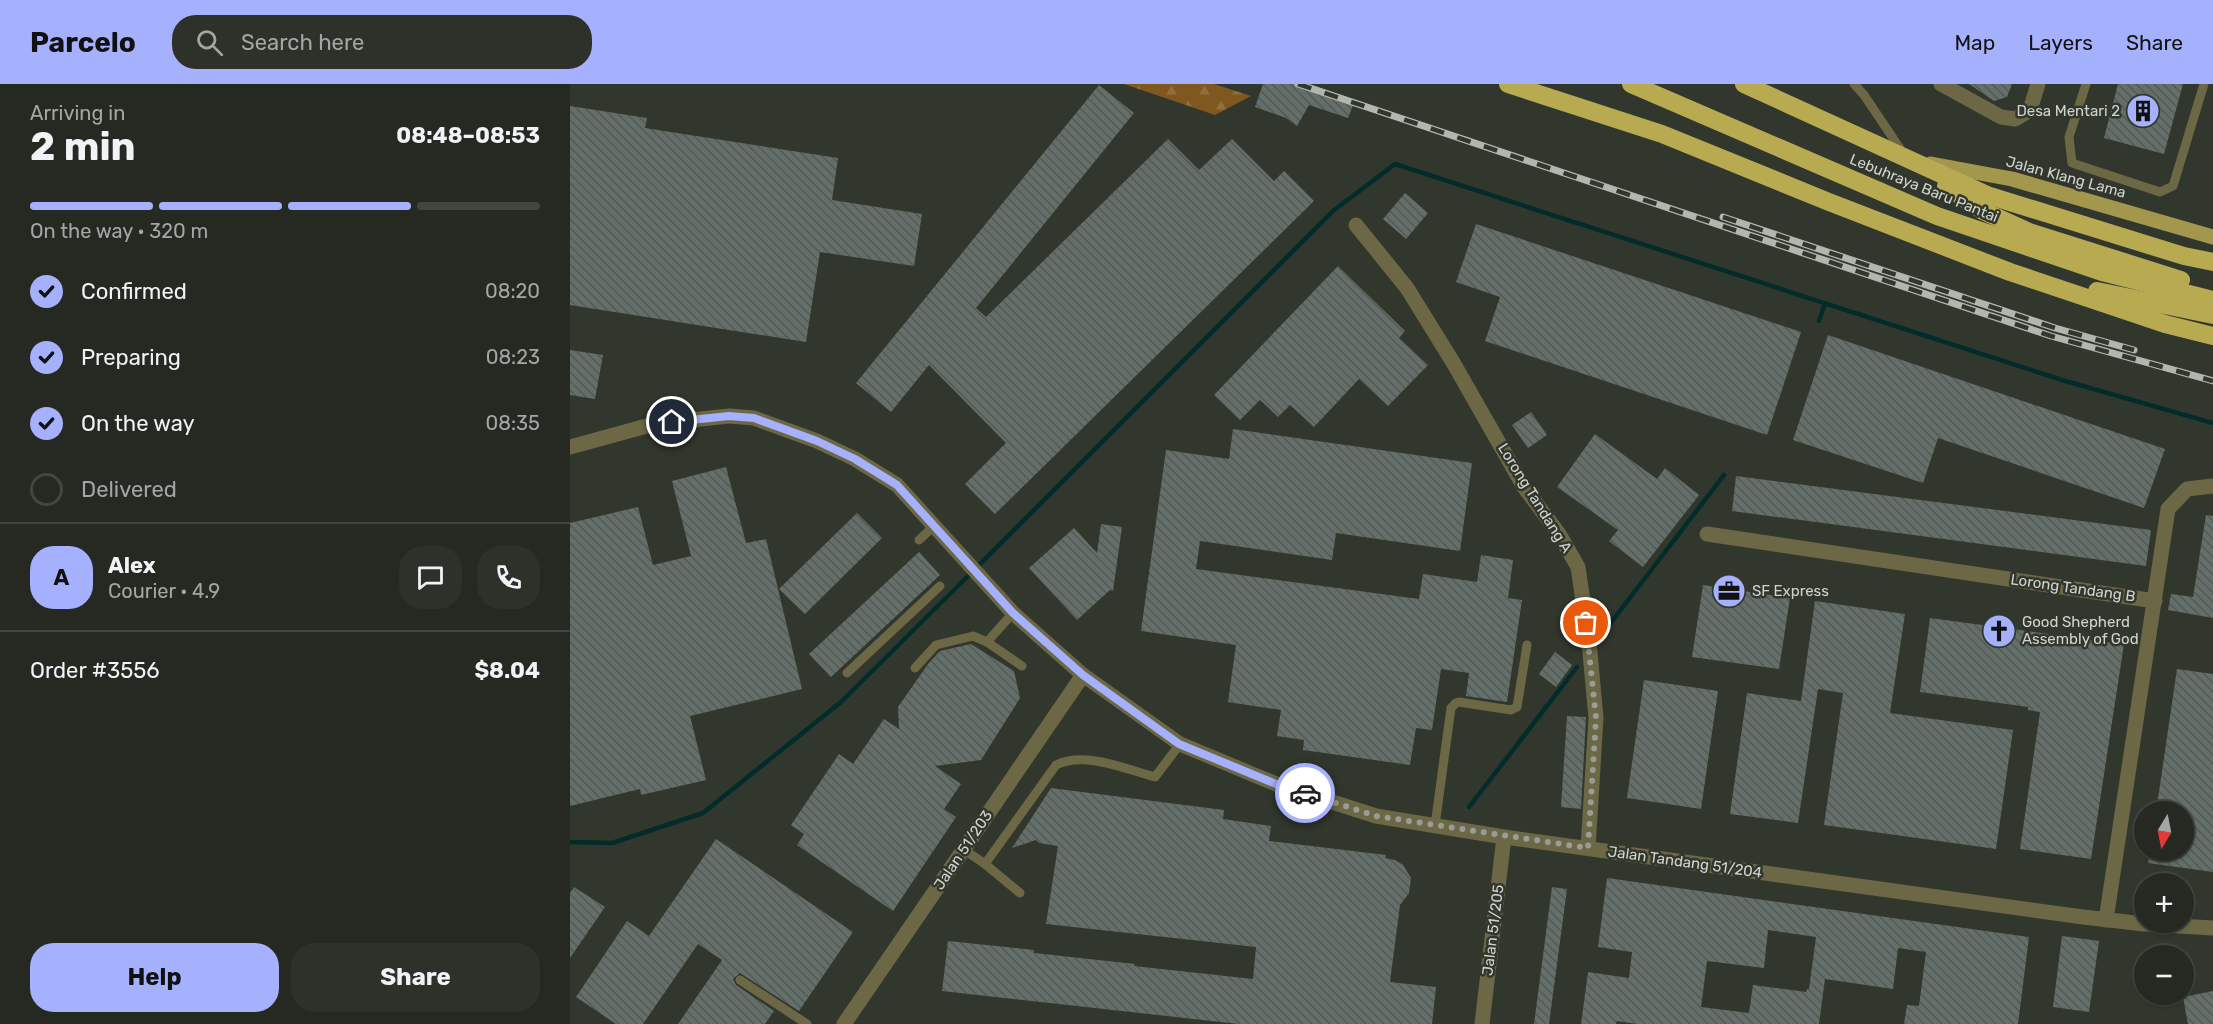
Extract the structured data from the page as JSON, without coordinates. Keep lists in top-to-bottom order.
{
  "streets": {
    "highway": ["Lebuhraya Baru Pantai"],
    "main road": ["Jalan Klang Lama"],
    "street": [
      "Lorong Tandang A",
      "Lorong Tandang B",
      "Jalan 51/203",
      "Jalan Tandang 51/204",
      "Jalan 51/205"
    ]
  },
  "crossings": [
    ["Jalan Klang Lama", "Lebuhraya Baru Pantai"],
    ["Lorong Tandang A", "Jalan Tandang 51/204"],
    ["Lorong Tandang B", "Jalan Tandang 51/204"],
    ["Jalan 51/203", "Jalan Tandang 51/204"],
    ["Jalan Tandang 51/204", "Jalan 51/205"]
  ],
  "places": {
    "building": ["Desa Mentari 2"],
    "office": ["SF Express"],
    "church": ["Good Shepherd Assembly of God"]
  },
  "north": "bottom",
  "page": {
    "header": "Parcelo",
    "search": "Search here",
    "nav": ["Map", "Layers", "Share"],
    "heading": ["2 min", "Arriving in", "08:48–08:53"],
    "panel": [
      "Alex",
      "Courier · 4.9",
      "Order #3556",
      "$8.04"
    ],
    "bar": "On the way · 320 m",
    "list": [
      ["Confirmed", "08:20"],
      ["Preparing", "08:23"],
      ["On the way", "08:35"],
      "Delivered"
    ],
    "round": "A",
    "map_buttons": ["+", "−"],
    "buttons": ["Help", "Share"]
  }
}
